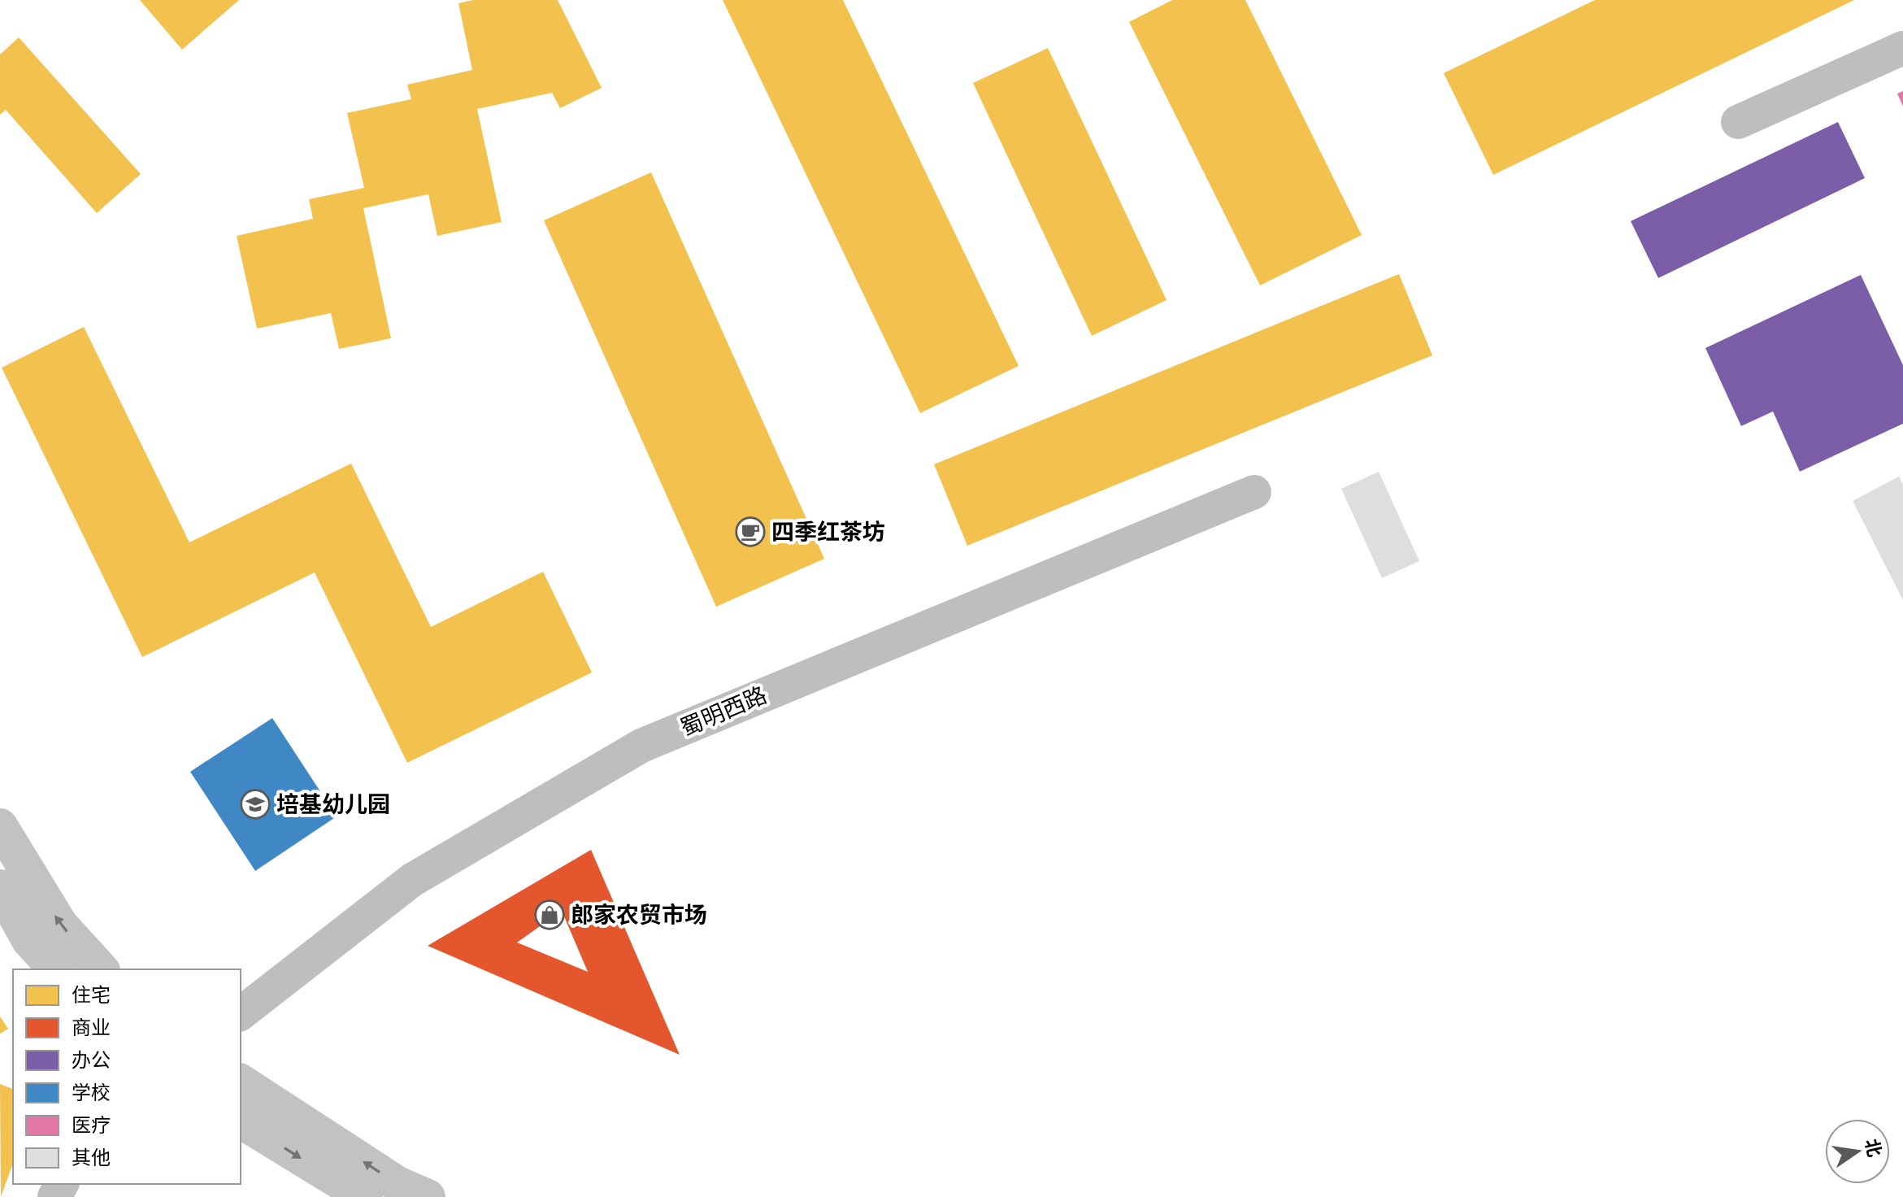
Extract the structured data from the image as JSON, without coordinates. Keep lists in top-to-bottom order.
{
  "streets": {
    "street": ["蜀明西路"]
  },
  "places": {
    "cafe": ["四季红茶坊"],
    "school or university": ["培基幼儿园"],
    "shop": ["郎家农贸市场"]
  },
  "legend": [
    "住宅",
    "商业",
    "办公",
    "学校",
    "医疗",
    "其他"
  ],
  "north": "right"
}
